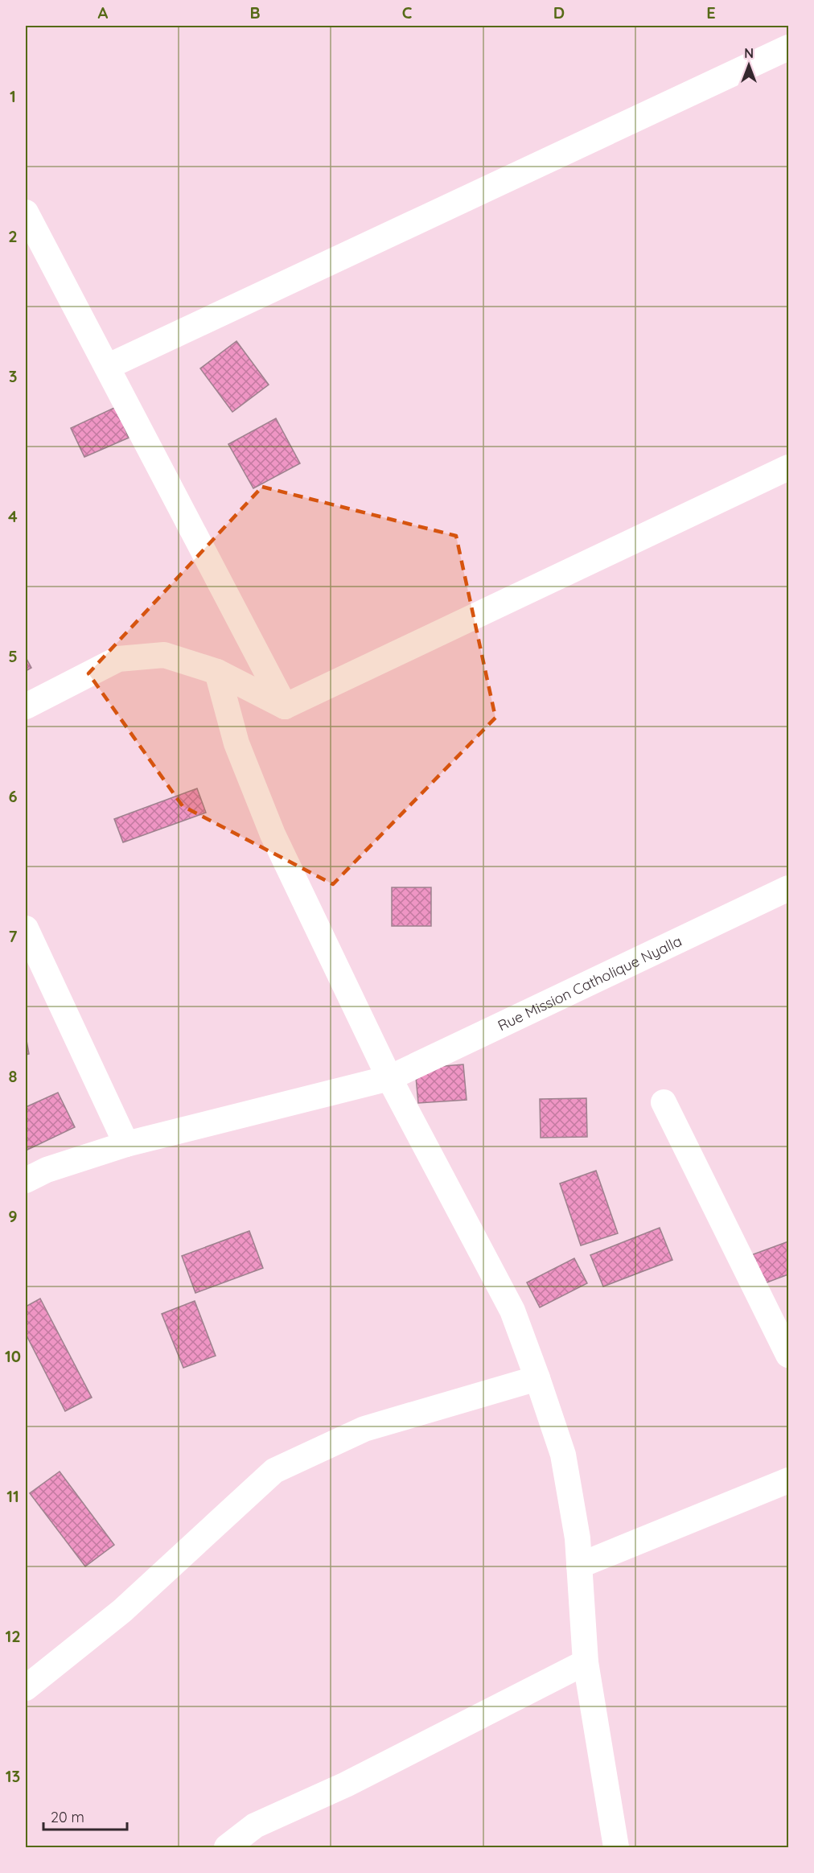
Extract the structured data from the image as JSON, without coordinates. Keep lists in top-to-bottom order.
{
  "streets": {
    "street": ["Rue Mission Catholique Nyalla"]
  },
  "scale_bar": "20 m",
  "north": "top",
  "grid": {
    "columns": [
      "A",
      "B",
      "C",
      "D",
      "E"
    ],
    "rows": [
      "1",
      "2",
      "3",
      "4",
      "5",
      "6",
      "7",
      "8",
      "9",
      "10",
      "11",
      "12",
      "13"
    ]
  }
}
